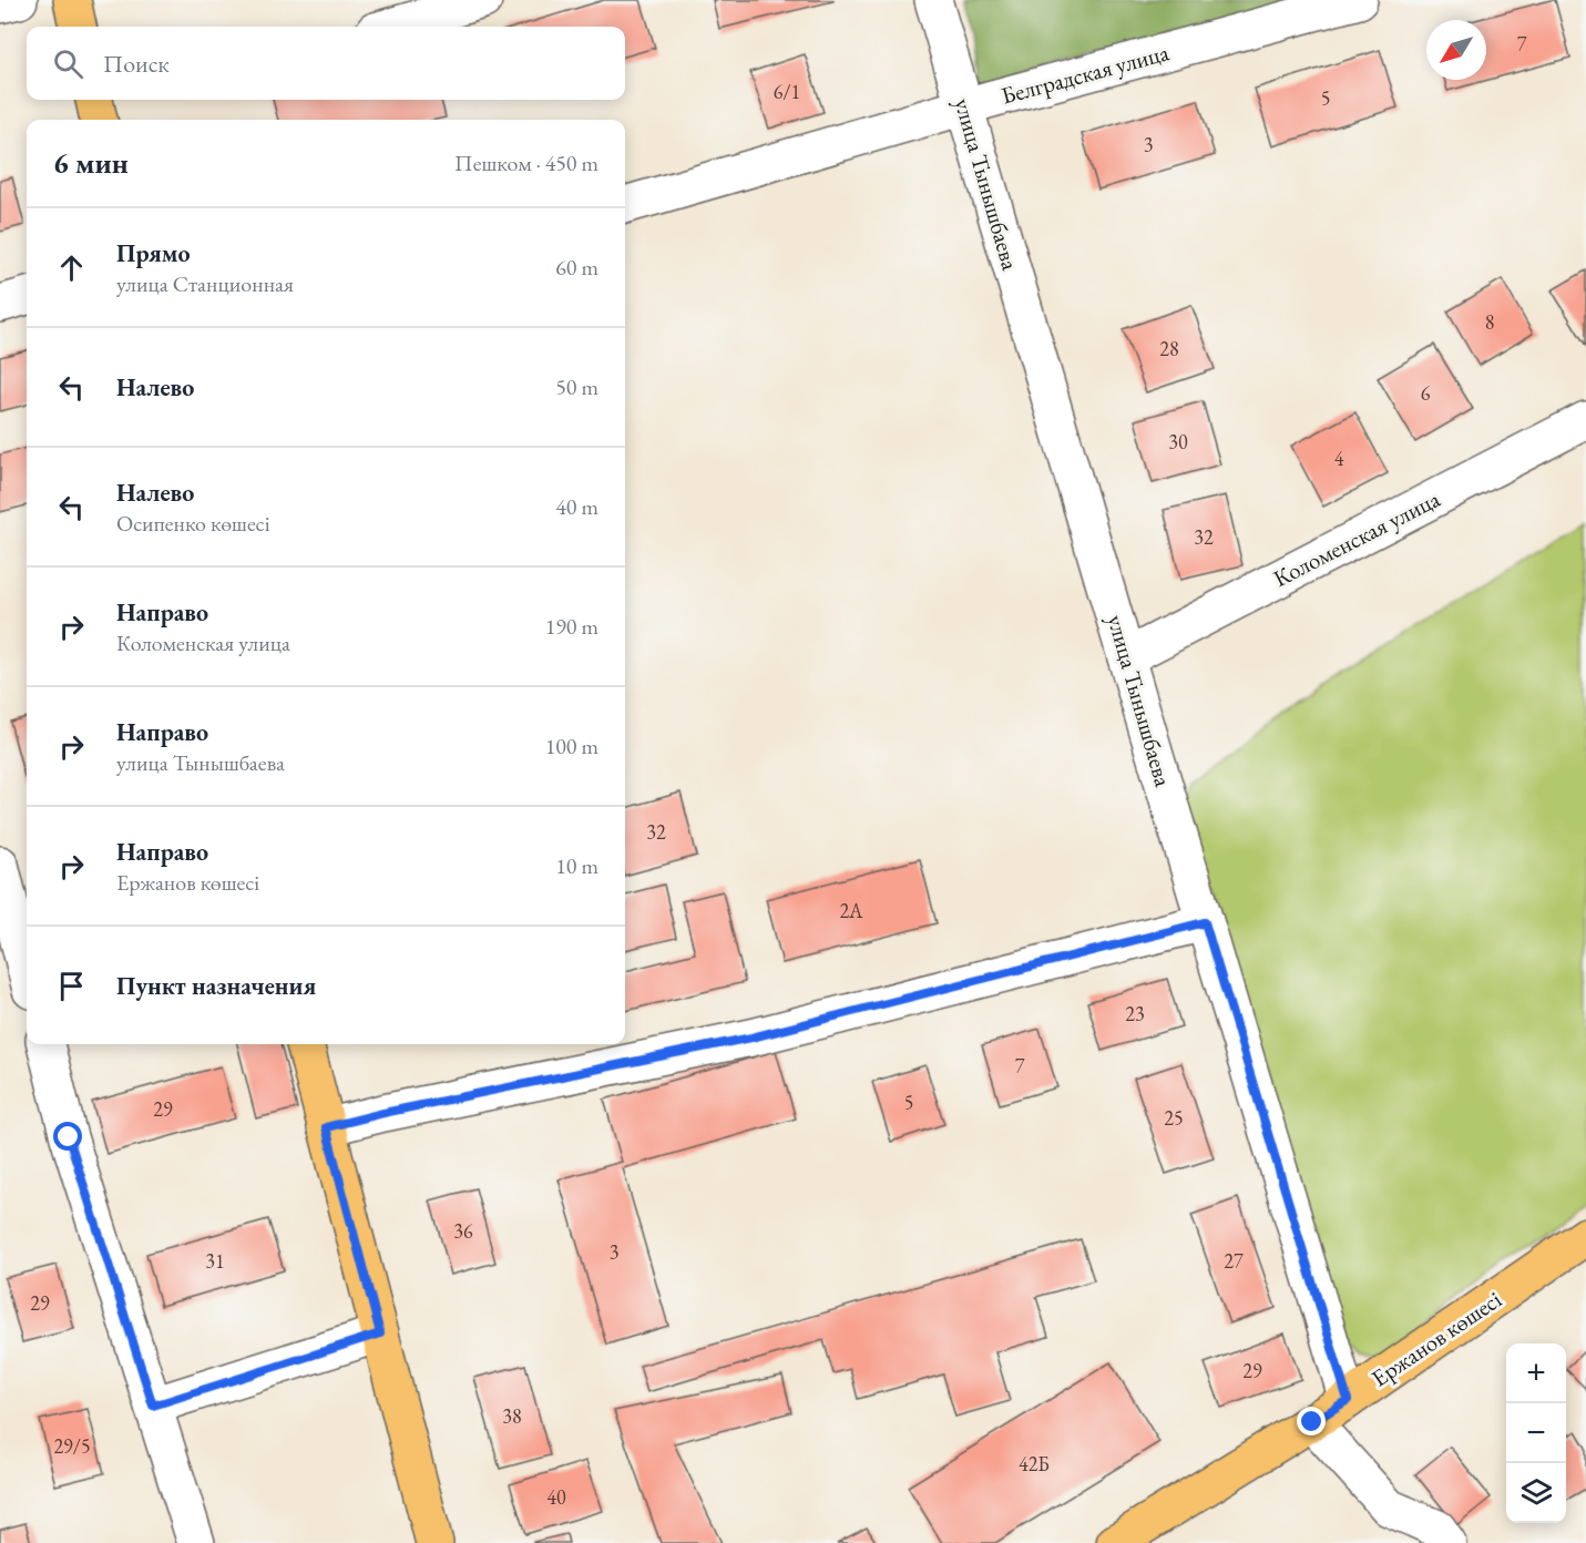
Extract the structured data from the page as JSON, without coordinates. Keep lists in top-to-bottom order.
{
  "streets": {
    "main road": ["Ержанов көшесі"],
    "street": ["Белградская улица", "улица Тынышбаева", "Коломенская улица"]
  },
  "crossings": [
    ["Белградская улица", "улица Тынышбаева"],
    ["улица Тынышбаева", "Коломенская улица"],
    ["улица Тынышбаева", "Ержанов көшесі"]
  ],
  "house_numbers": [
    "7",
    "6/1",
    "5",
    "3",
    "8",
    "28",
    "6",
    "30",
    "4",
    "32",
    "32",
    "2А",
    "23",
    "7",
    "5",
    "29",
    "25",
    "36",
    "3",
    "31",
    "27",
    "29",
    "29",
    "38",
    "29/5",
    "42Б",
    "40"
  ],
  "north": "bottom left",
  "page": {
    "search": "Поиск",
    "heading": ["6 мин", "Пешком · 450 m"],
    "list": [
      ["Прямо", "улица Станционная", "60 m"],
      ["Налево", "50 m"],
      ["Налево", "Осипенко көшесі", "40 m"],
      ["Направо", "Коломенская улица", "190 m"],
      ["Направо", "улица Тынышбаева", "100 m"],
      ["Направо", "Ержанов көшесі", "10 m"],
      "Пункт назначения"
    ],
    "map_buttons": ["+", "−"]
  }
}
